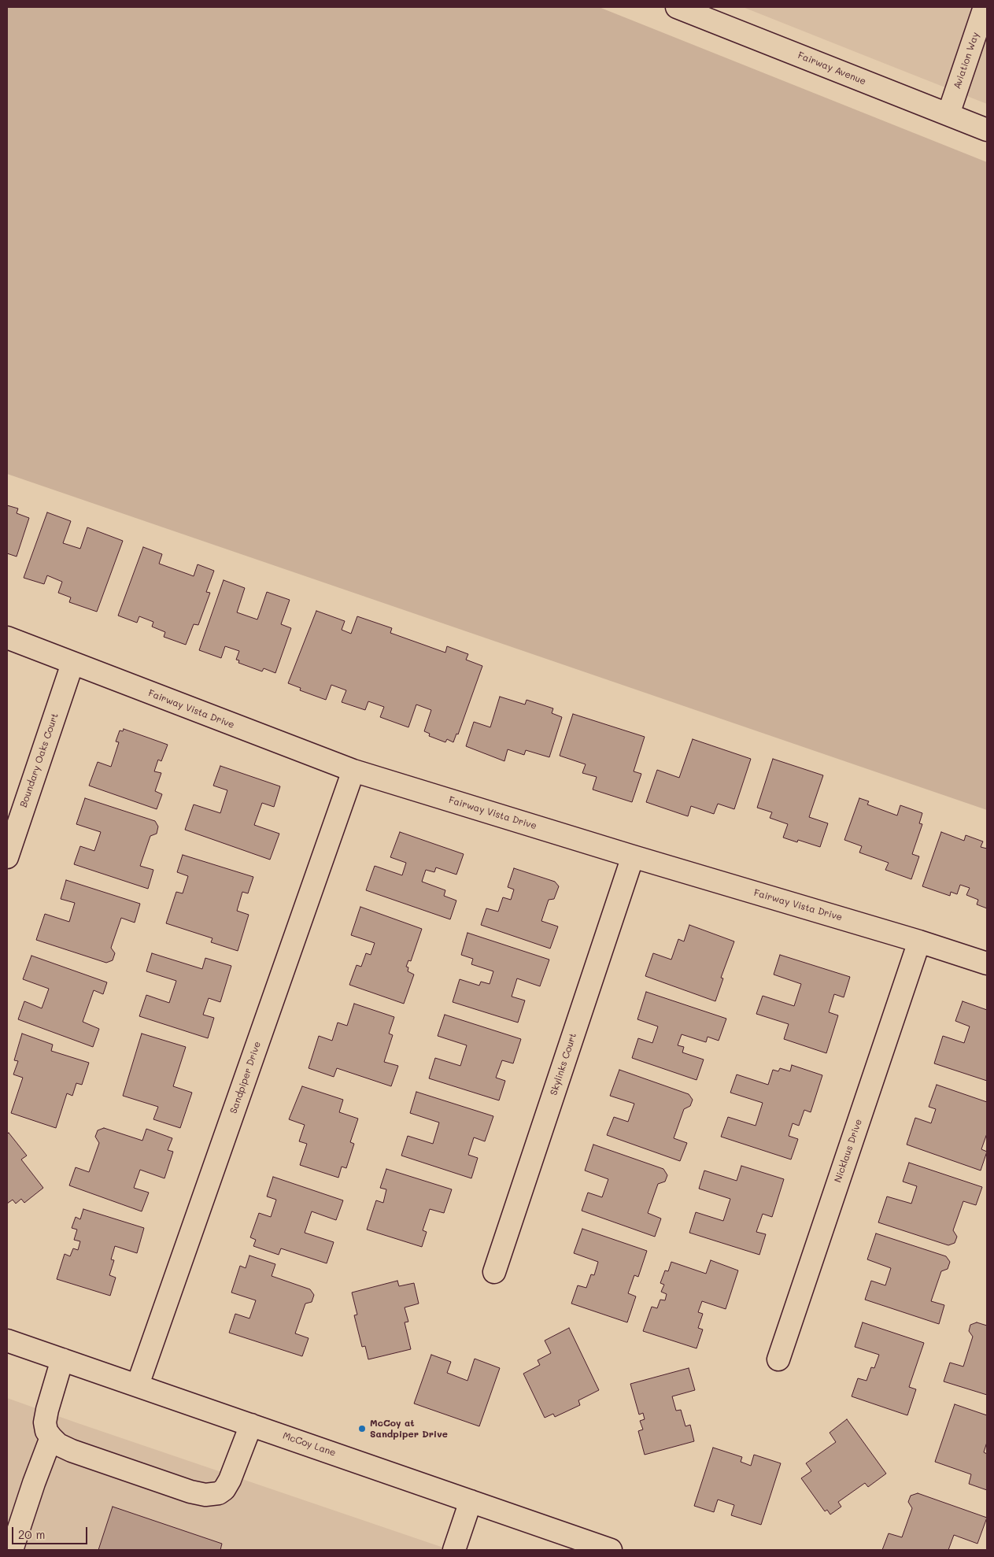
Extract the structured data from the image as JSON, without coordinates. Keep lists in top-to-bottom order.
{
  "streets": {
    "street": [
      "Aviation Way",
      "Fairway Avenue",
      "Fairway Vista Drive",
      "Boundary Oaks Court",
      "Skylinks Court",
      "Sandpiper Drive",
      "Nicklaus Drive",
      "McCoy Lane"
    ]
  },
  "crossings": [
    ["Aviation Way", "Fairway Avenue"],
    ["Fairway Vista Drive", "Boundary Oaks Court"],
    ["Fairway Vista Drive", "Skylinks Court"],
    ["Fairway Vista Drive", "Sandpiper Drive"],
    ["Fairway Vista Drive", "Nicklaus Drive"],
    ["Sandpiper Drive", "McCoy Lane"]
  ],
  "places": ["McCoy at Sandpiper Drive"],
  "scale_bar": "20 m"
}
